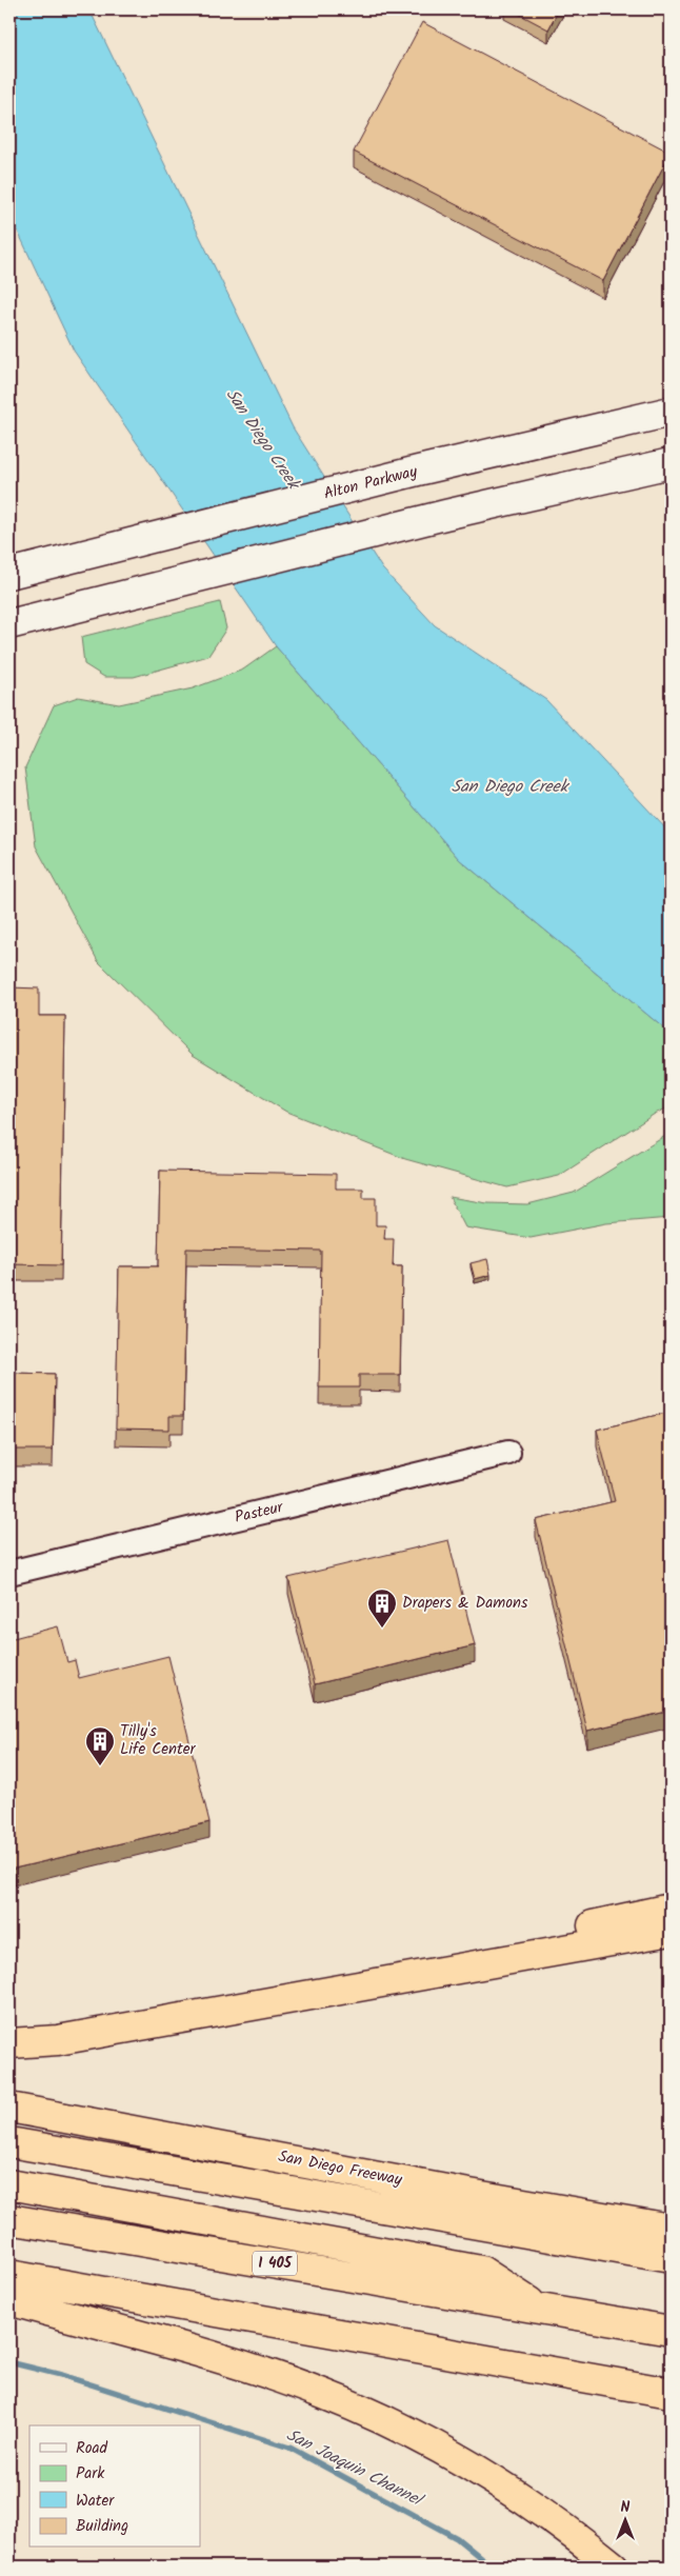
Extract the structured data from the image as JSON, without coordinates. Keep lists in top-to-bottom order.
{
  "streets": {
    "highway": ["San Diego Freeway", "I 405"],
    "main road": ["Alton Parkway"],
    "street": ["Pasteur"]
  },
  "water": ["San Diego Creek", "San Joaquin Channel"],
  "places": {
    "building": ["Drapers & Damons", "Tilly's Life Center"]
  },
  "legend": [
    "Road",
    "Park",
    "Water",
    "Building"
  ],
  "north": "top"
}
